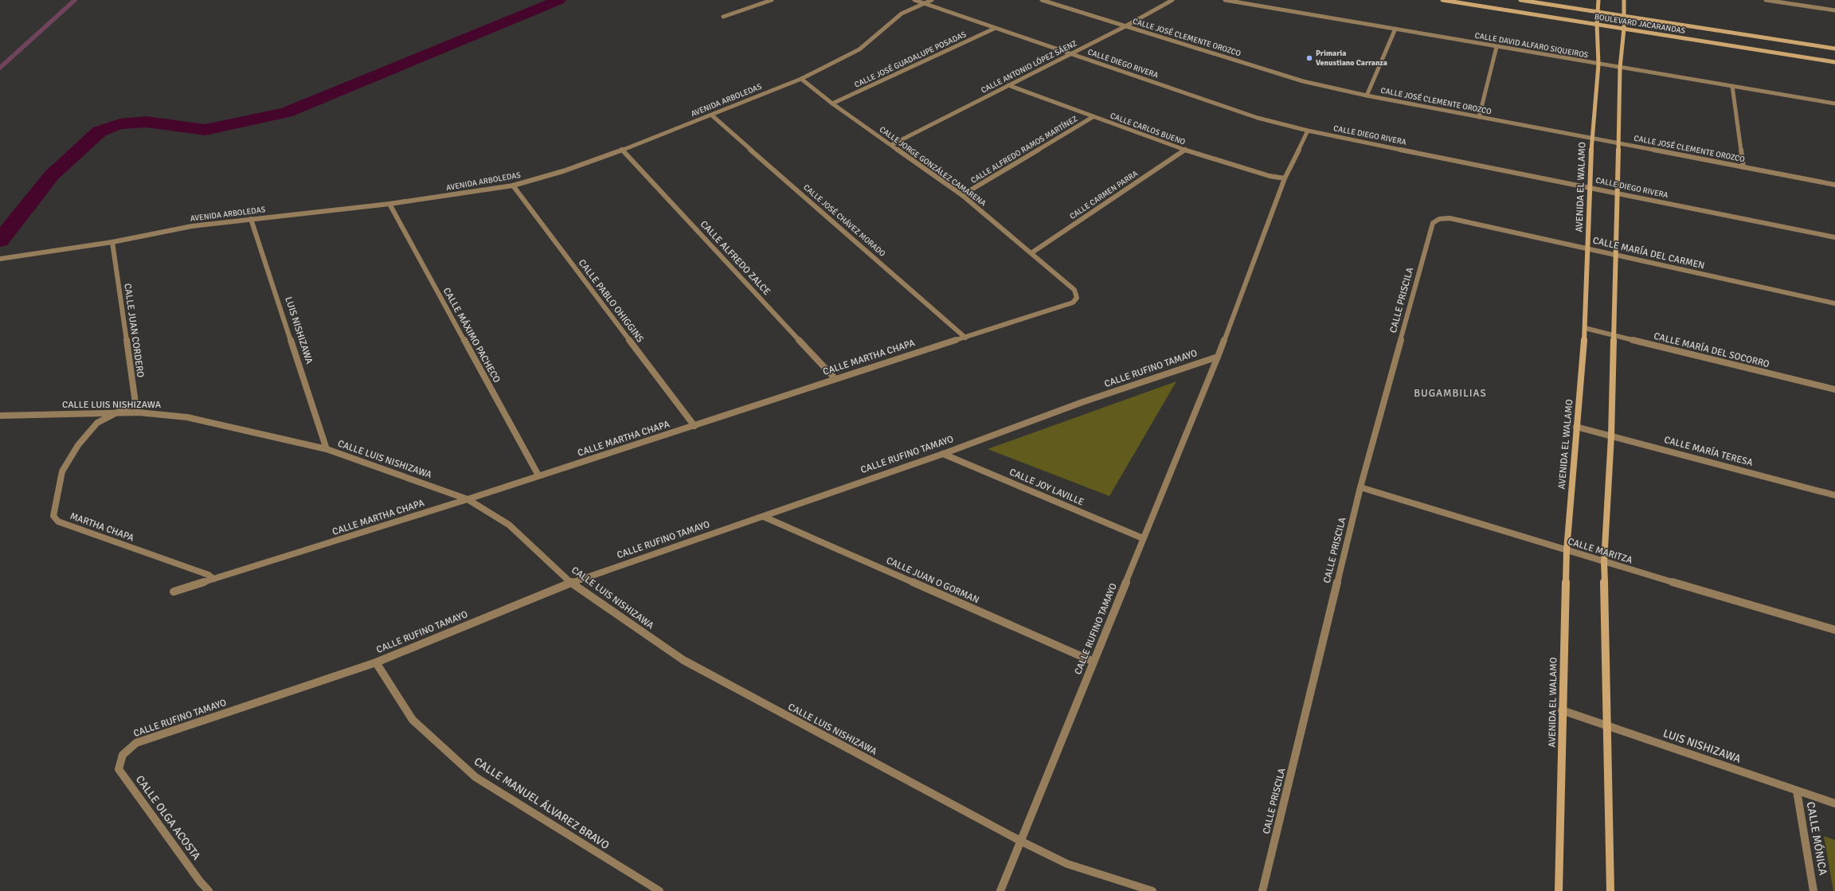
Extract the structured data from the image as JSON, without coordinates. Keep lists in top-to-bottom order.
{
  "streets": {
    "street": [
      "BOULEVARD JACARANDAS",
      "CALLE JOSÉ CLEMENTE OROZCO",
      "CALLE DAVID ALFARO SIQUEIROS",
      "CALLE JOSÉ GUADALUPE POSADAS",
      "CALLE DIEGO RIVERA",
      "CALLE ANTONIO LÓPEZ SÁENZ",
      "AVENIDA ARBOLEDAS",
      "CALLE CARLOS BUENO",
      "CALLE ALFREDO RAMOS MARTÍNEZ",
      "CALLE JORGE GONZÁLEZ CAMARENA",
      "AVENIDA EL WALAMO",
      "CALLE CARMEN PARRA",
      "CALLE JOSÉ CHÁVEZ MORADO",
      "CALLE MARÍA DEL CARMEN",
      "CALLE ALFREDO ZALCE",
      "CALLE PRISCILA",
      "CALLE PABLO OHIGGINS",
      "CALLE JUAN CORDERO",
      "LUIS NISHIZAWA",
      "CALLE MÁXIMO PACHECO",
      "CALLE MARÍA DEL SOCORRO",
      "CALLE MARTHA CHAPA",
      "CALLE RUFINO TAMAYO",
      "CALLE LUIS NISHIZAWA",
      "CALLE MARÍA TERESA",
      "CALLE JOY LAVILLE",
      "MARTHA CHAPA",
      "CALLE MARITZA",
      "CALLE JUAN O GORMAN",
      "CALLE MANUEL ÁLVAREZ BRAVO",
      "CALLE OLGA ACOSTA",
      "CALLE MÓNICA"
    ]
  },
  "crossings": [
    ["BOULEVARD JACARANDAS", "AVENIDA EL WALAMO"],
    ["CALLE JOSÉ CLEMENTE OROZCO", "CALLE ANTONIO LÓPEZ SÁENZ"],
    ["CALLE JOSÉ CLEMENTE OROZCO", "AVENIDA EL WALAMO"],
    ["CALLE DAVID ALFARO SIQUEIROS", "AVENIDA EL WALAMO"],
    ["CALLE JOSÉ GUADALUPE POSADAS", "CALLE DIEGO RIVERA"],
    ["CALLE JOSÉ GUADALUPE POSADAS", "CALLE JORGE GONZÁLEZ CAMARENA"],
    ["CALLE DIEGO RIVERA", "CALLE ANTONIO LÓPEZ SÁENZ"],
    ["CALLE DIEGO RIVERA", "AVENIDA ARBOLEDAS"],
    ["CALLE DIEGO RIVERA", "AVENIDA EL WALAMO"],
    ["CALLE DIEGO RIVERA", "CALLE RUFINO TAMAYO"],
    ["CALLE ANTONIO LÓPEZ SÁENZ", "CALLE CARLOS BUENO"],
    ["CALLE ANTONIO LÓPEZ SÁENZ", "CALLE JORGE GONZÁLEZ CAMARENA"],
    ["AVENIDA ARBOLEDAS", "CALLE JORGE GONZÁLEZ CAMARENA"],
    ["AVENIDA ARBOLEDAS", "CALLE JOSÉ CHÁVEZ MORADO"],
    ["AVENIDA ARBOLEDAS", "CALLE ALFREDO ZALCE"],
    ["AVENIDA ARBOLEDAS", "CALLE PABLO OHIGGINS"],
    ["AVENIDA ARBOLEDAS", "CALLE JUAN CORDERO"],
    ["AVENIDA ARBOLEDAS", "LUIS NISHIZAWA"],
    ["AVENIDA ARBOLEDAS", "CALLE MÁXIMO PACHECO"],
    ["CALLE CARLOS BUENO", "CALLE ALFREDO RAMOS MARTÍNEZ"],
    ["CALLE CARLOS BUENO", "CALLE CARMEN PARRA"],
    ["CALLE CARLOS BUENO", "CALLE RUFINO TAMAYO"],
    ["CALLE ALFREDO RAMOS MARTÍNEZ", "CALLE JORGE GONZÁLEZ CAMARENA"],
    ["CALLE JORGE GONZÁLEZ CAMARENA", "CALLE CARMEN PARRA"],
    ["CALLE JORGE GONZÁLEZ CAMARENA", "CALLE MARTHA CHAPA"],
    ["AVENIDA EL WALAMO", "CALLE MARÍA DEL CARMEN"],
    ["AVENIDA EL WALAMO", "LUIS NISHIZAWA"],
    ["AVENIDA EL WALAMO", "CALLE MARÍA DEL SOCORRO"],
    ["AVENIDA EL WALAMO", "CALLE MARÍA TERESA"],
    ["AVENIDA EL WALAMO", "CALLE MARITZA"],
    ["CALLE JOSÉ CHÁVEZ MORADO", "CALLE MARTHA CHAPA"],
    ["CALLE MARÍA DEL CARMEN", "CALLE PRISCILA"],
    ["CALLE ALFREDO ZALCE", "CALLE MARTHA CHAPA"],
    ["CALLE PRISCILA", "CALLE MARITZA"],
    ["CALLE PABLO OHIGGINS", "CALLE MARTHA CHAPA"],
    ["CALLE JUAN CORDERO", "CALLE LUIS NISHIZAWA"],
    ["CALLE JUAN CORDERO", "MARTHA CHAPA"],
    ["LUIS NISHIZAWA", "CALLE LUIS NISHIZAWA"],
    ["LUIS NISHIZAWA", "CALLE MÓNICA"],
    ["CALLE MÁXIMO PACHECO", "CALLE MARTHA CHAPA"],
    ["CALLE MARTHA CHAPA", "CALLE LUIS NISHIZAWA"],
    ["CALLE MARTHA CHAPA", "MARTHA CHAPA"],
    ["CALLE RUFINO TAMAYO", "CALLE LUIS NISHIZAWA"],
    ["CALLE RUFINO TAMAYO", "CALLE JOY LAVILLE"],
    ["CALLE RUFINO TAMAYO", "CALLE JUAN O GORMAN"],
    ["CALLE RUFINO TAMAYO", "CALLE MANUEL ÁLVAREZ BRAVO"],
    ["CALLE RUFINO TAMAYO", "CALLE OLGA ACOSTA"],
    ["CALLE LUIS NISHIZAWA", "MARTHA CHAPA"]
  ],
  "districts": ["BUGAMBILIAS"],
  "places": ["Primaria Venustiano Carranza"]
}
